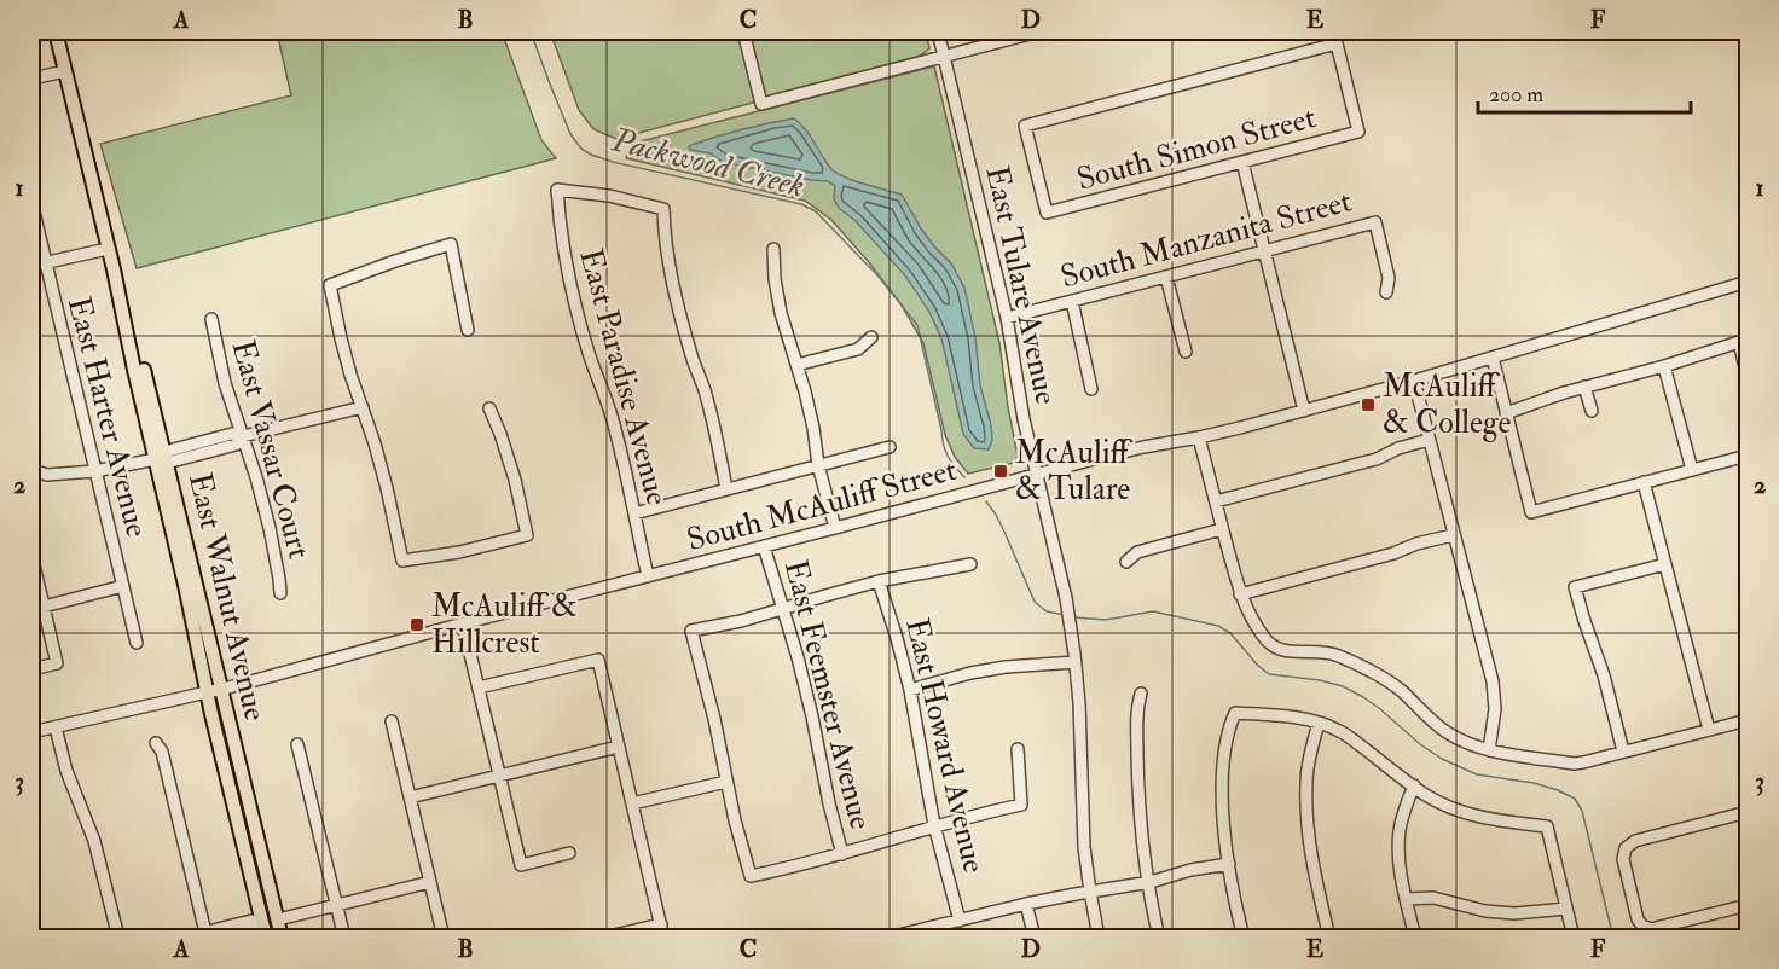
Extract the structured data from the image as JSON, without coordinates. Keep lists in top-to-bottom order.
{
  "streets": {
    "main road": ["East Walnut Avenue"],
    "street": [
      "South Simon Street",
      "South Manzanita Street",
      "East Tulare Avenue",
      "East Paradise Avenue",
      "East Harter Avenue",
      "East Vassar Court",
      "South McAuliff Street",
      "East Feemster Avenue",
      "East Howard Avenue"
    ]
  },
  "crossings": [
    ["South Manzanita Street", "East Tulare Avenue"],
    ["East Tulare Avenue", "South McAuliff Street"],
    ["East Paradise Avenue", "South McAuliff Street"],
    ["South McAuliff Street", "East Walnut Avenue"],
    ["South McAuliff Street", "East Feemster Avenue"]
  ],
  "water": ["Packwood Creek"],
  "places": {
    "transit": ["McAuliff & College", "McAuliff & Tulare", "McAuliff & Hillcrest"]
  },
  "scale_bar": "200 m",
  "grid": {
    "columns": [
      "A",
      "B",
      "C",
      "D",
      "E",
      "F"
    ],
    "rows": ["1", "2", "3"]
  }
}
